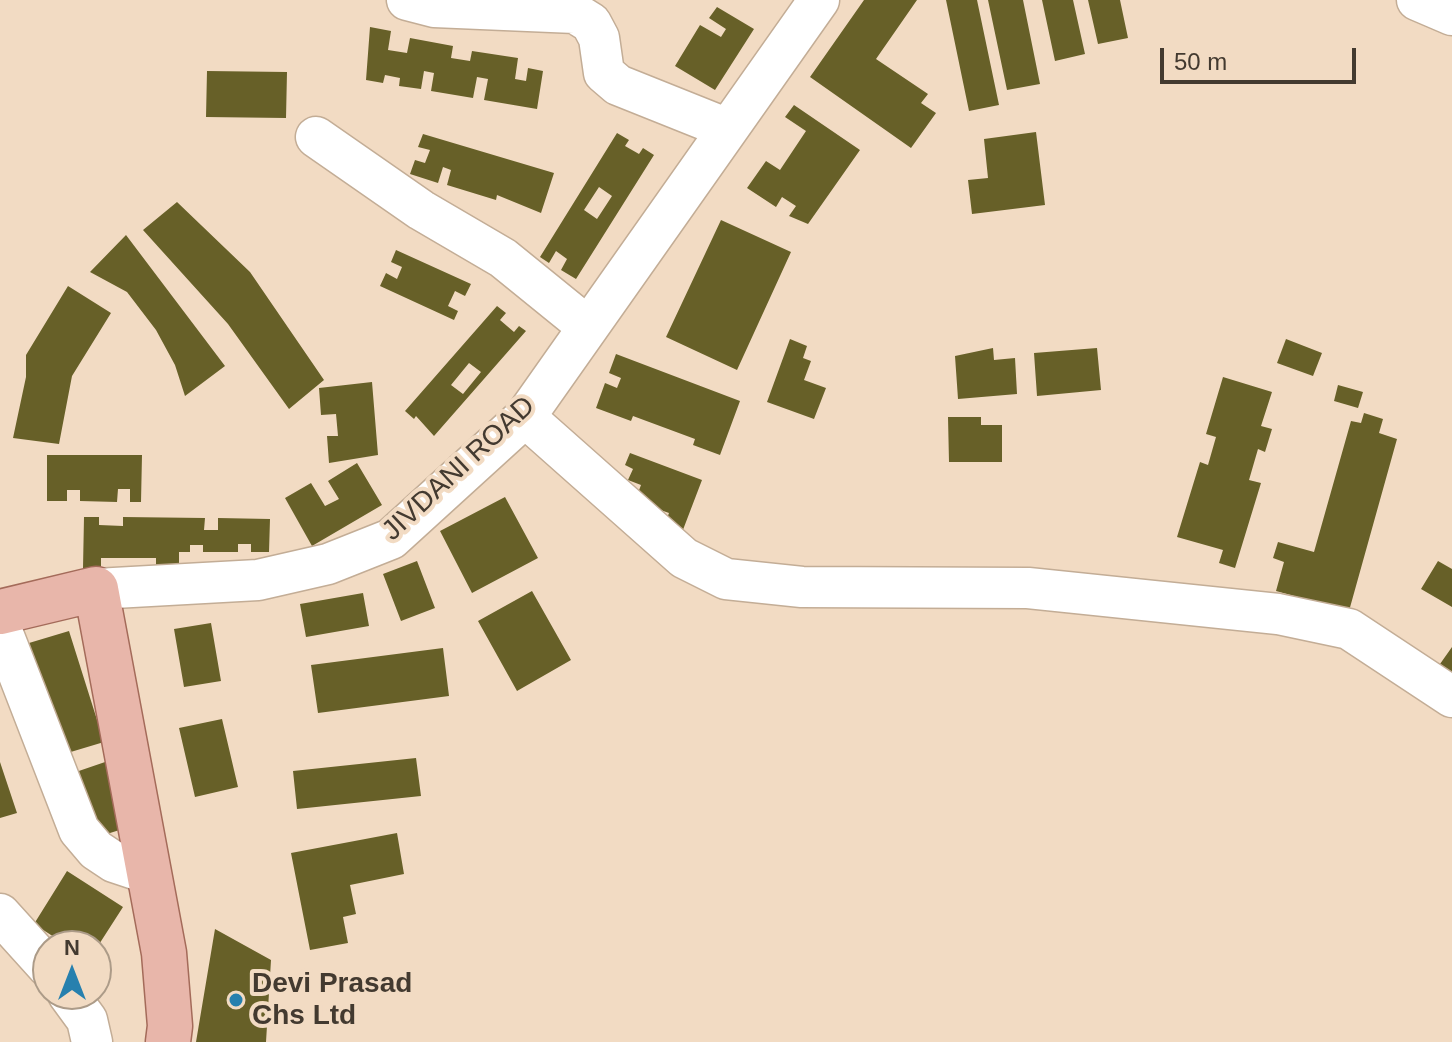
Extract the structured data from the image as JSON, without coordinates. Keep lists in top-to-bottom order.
{
  "streets": {
    "main road": ["JIVDANI ROAD"]
  },
  "places": ["Devi Prasad Chs Ltd"],
  "scale_bar": "50 m",
  "north": "top"
}
